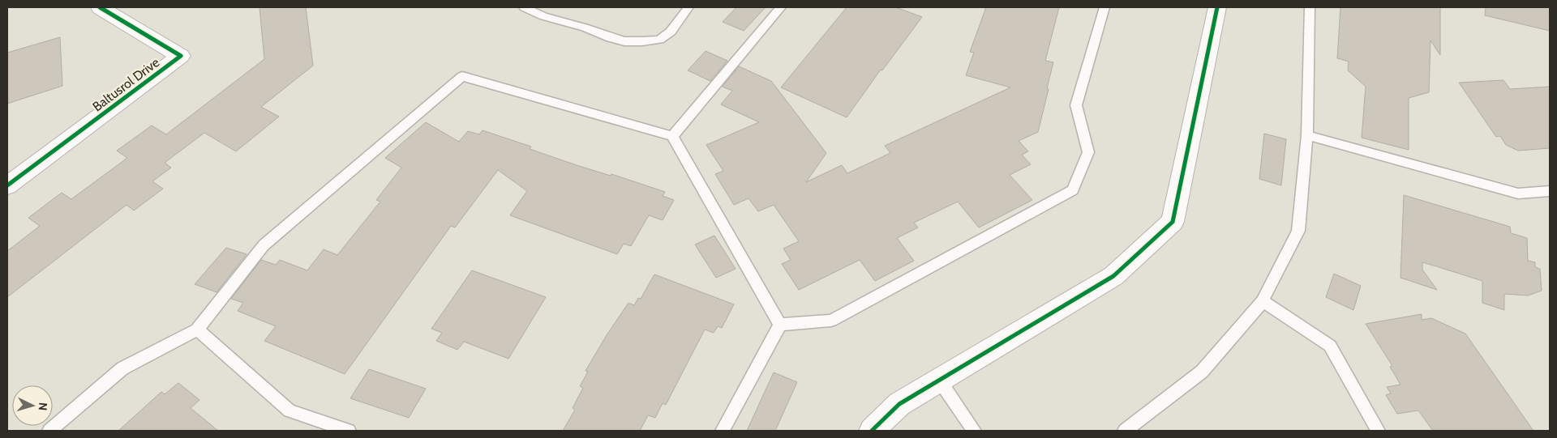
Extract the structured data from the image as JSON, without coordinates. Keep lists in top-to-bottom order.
{
  "streets": {
    "street": ["Baltusrol Drive"]
  },
  "north": "right"
}
